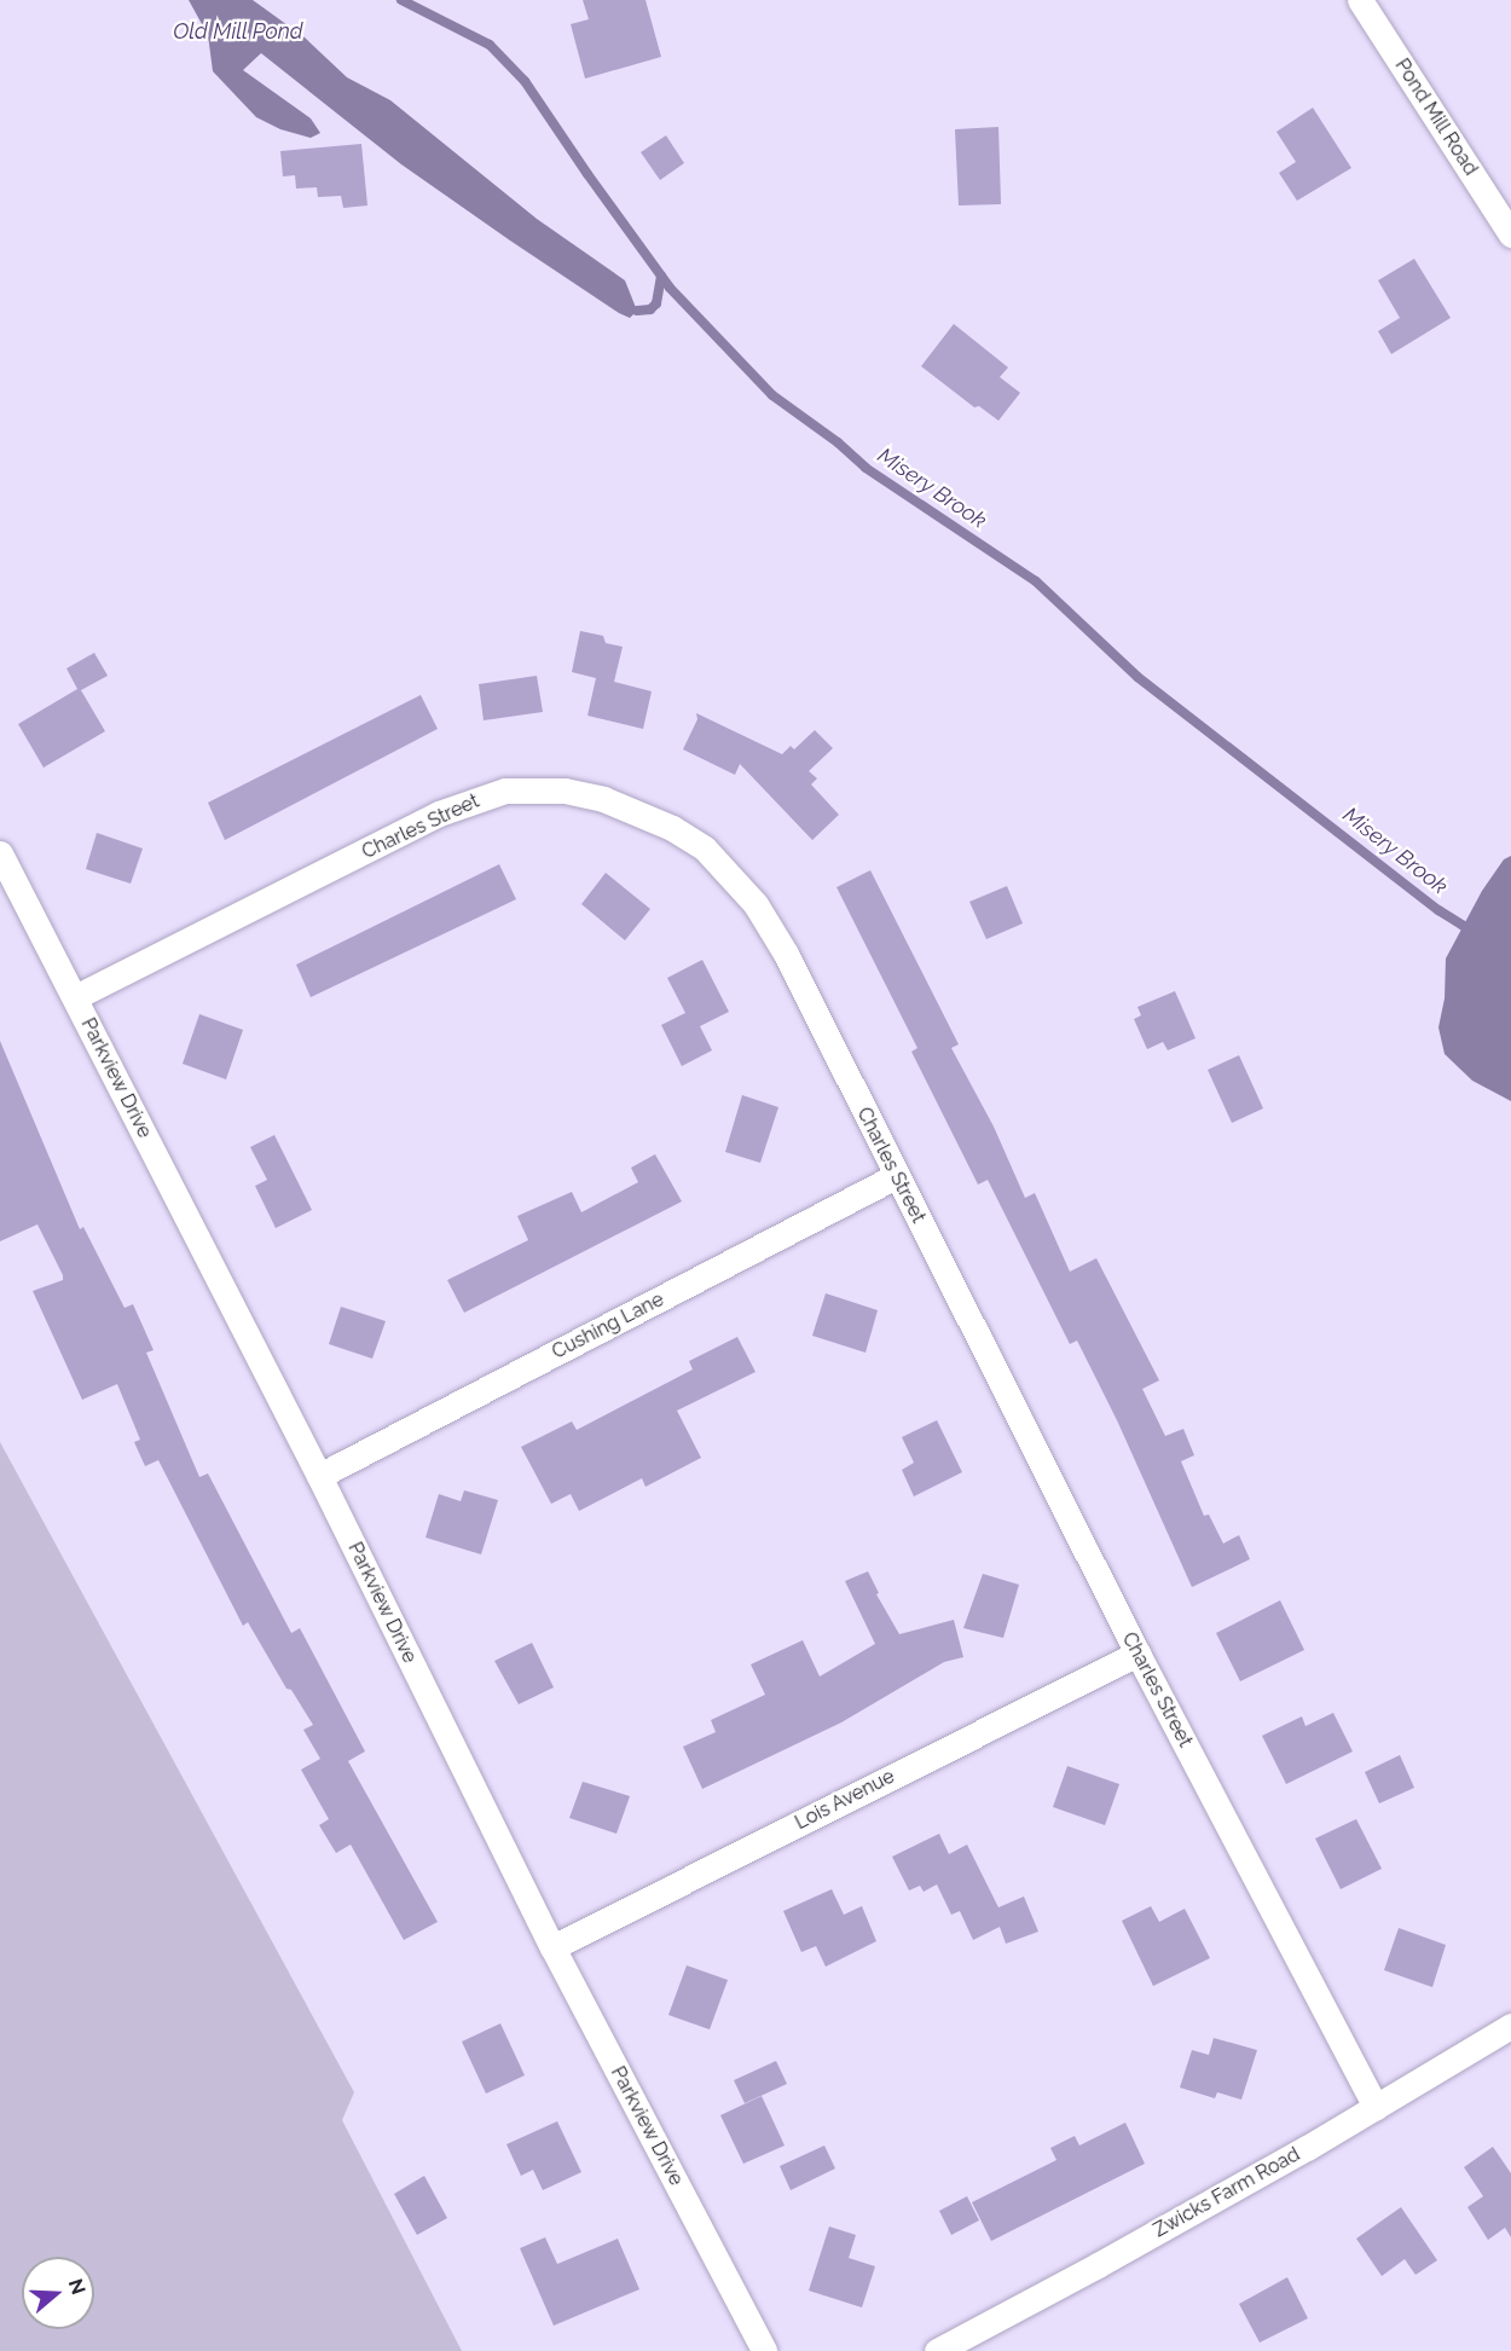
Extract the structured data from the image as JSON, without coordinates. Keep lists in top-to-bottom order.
{
  "streets": {
    "street": [
      "Pond Mill Road",
      "Charles Street",
      "Parkview Drive",
      "Cushing Lane",
      "Lois Avenue",
      "Zwicks Farm Road"
    ]
  },
  "crossings": [
    ["Charles Street", "Parkview Drive"],
    ["Charles Street", "Cushing Lane"],
    ["Charles Street", "Lois Avenue"],
    ["Charles Street", "Zwicks Farm Road"],
    ["Parkview Drive", "Cushing Lane"],
    ["Parkview Drive", "Lois Avenue"]
  ],
  "water": ["Old Mill Pond", "Misery Brook"],
  "north": "right"
}
